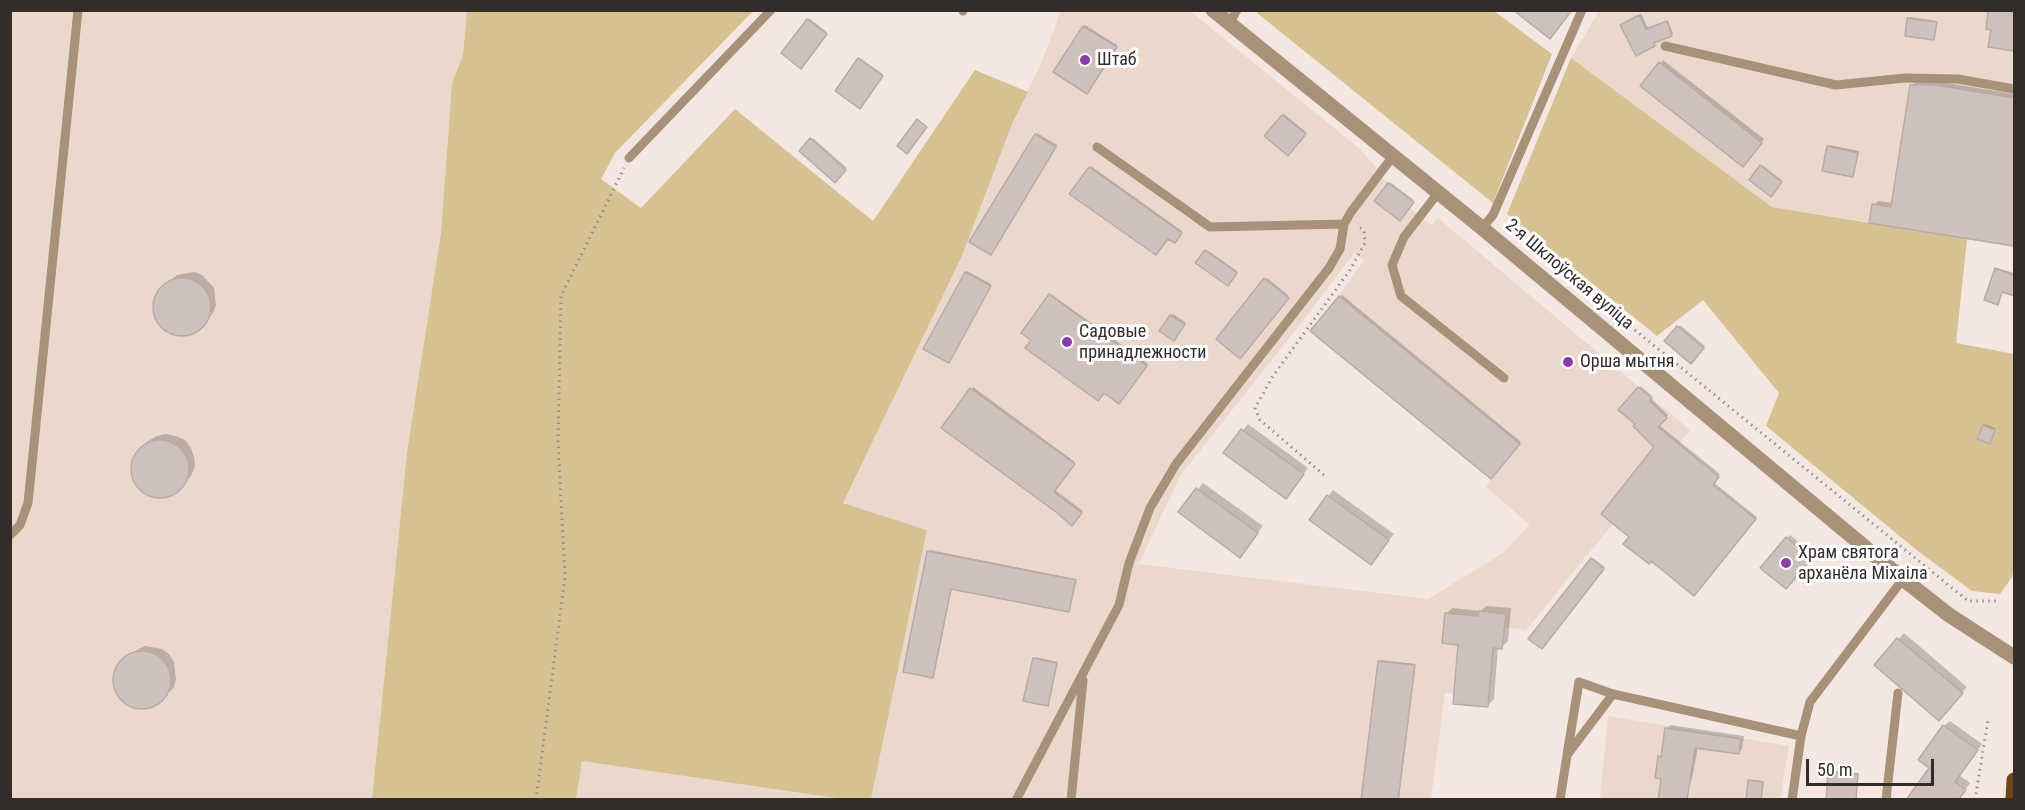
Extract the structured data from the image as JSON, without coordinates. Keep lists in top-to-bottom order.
{
  "streets": {
    "street": ["2-я Шклоўская вуліца"]
  },
  "places": [
    "Штаб",
    "Садовые принадлежности",
    "Орша мытня",
    "Храм святога арханёла Міхаіла"
  ],
  "scale_bar": "50 m"
}
